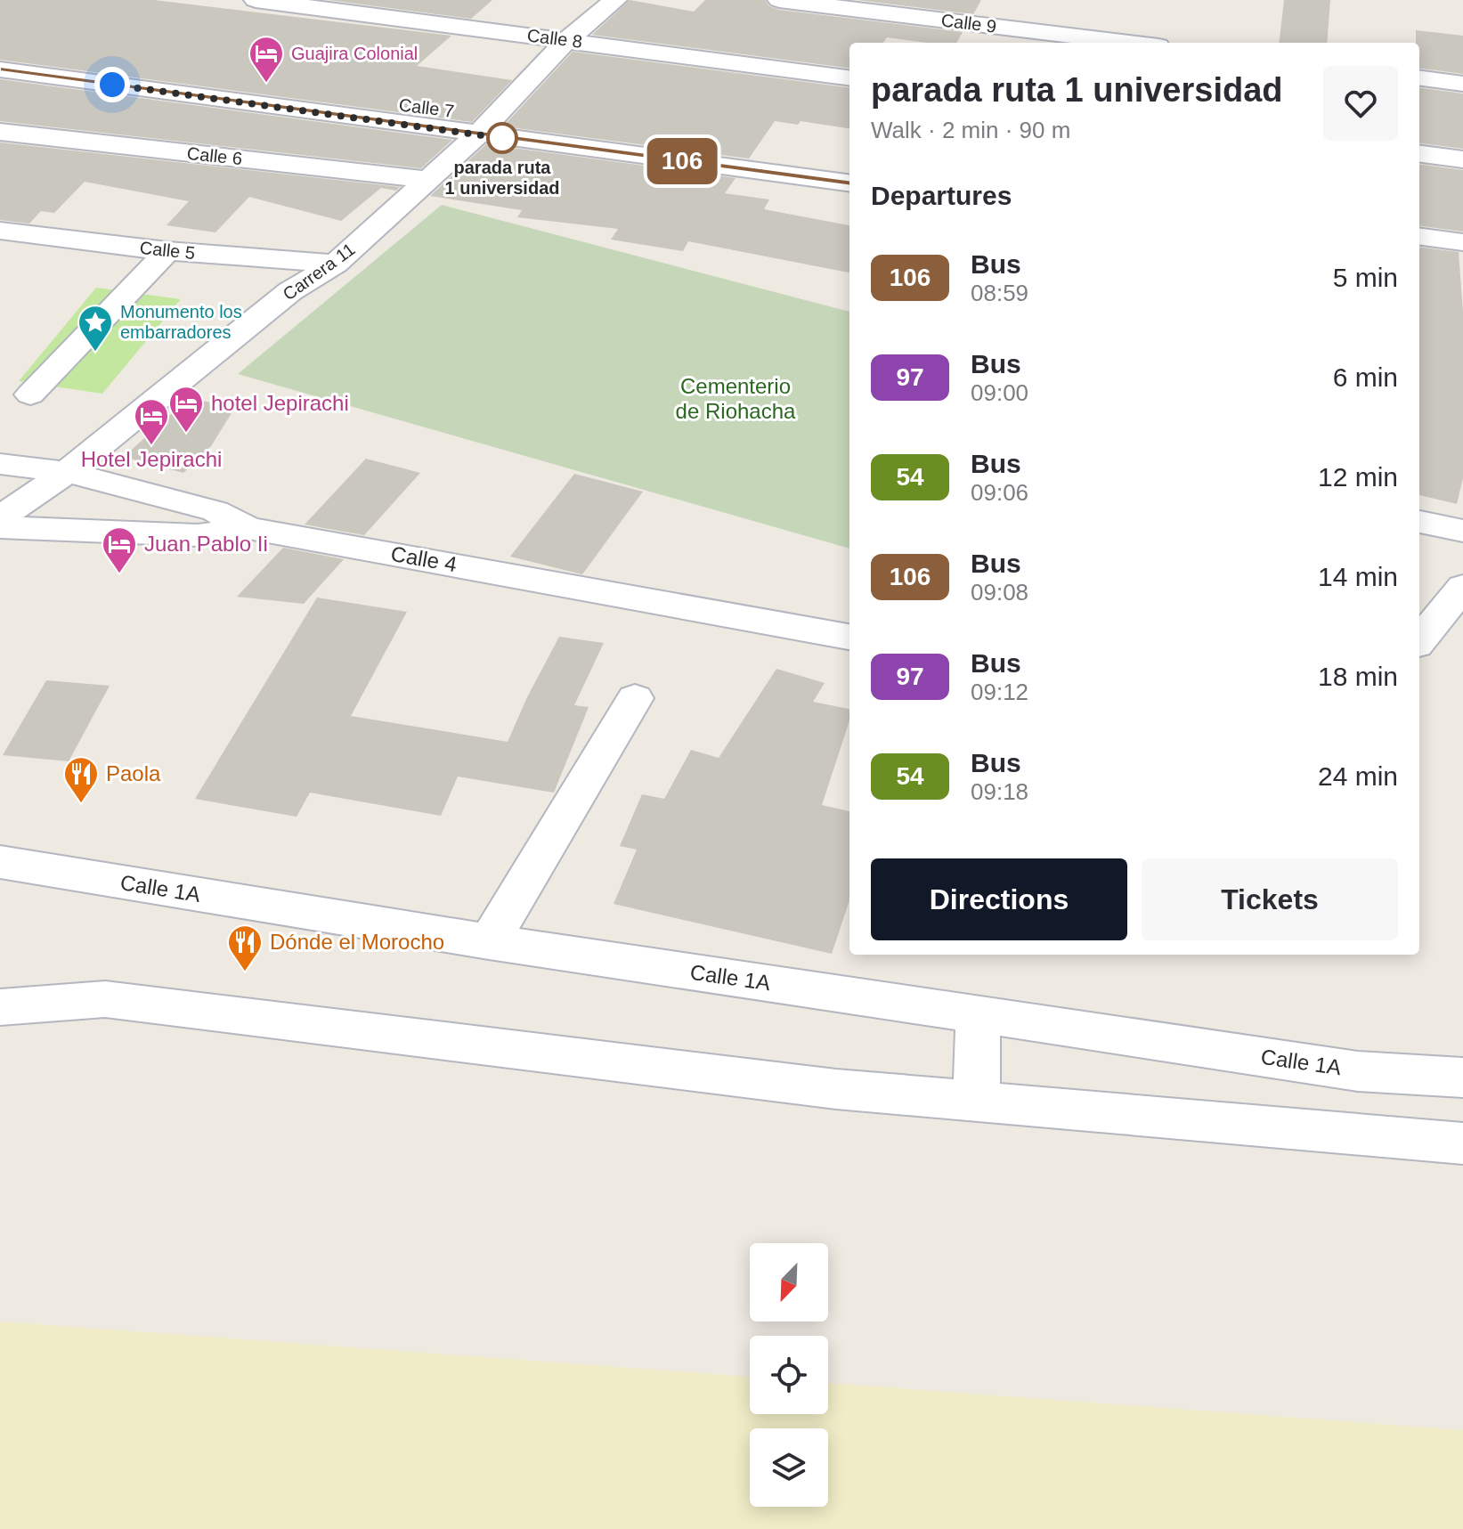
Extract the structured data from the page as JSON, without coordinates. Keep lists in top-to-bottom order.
{
  "streets": {
    "street": [
      "Calle 9",
      "Calle 8",
      "Calle 7",
      "Calle 6",
      "Calle 5",
      "Carrera 11",
      "Calle 4",
      "Calle 1A"
    ]
  },
  "crossings": [
    ["Calle 8", "Carrera 11"],
    ["Calle 7", "Carrera 11"],
    ["Calle 6", "Carrera 11"],
    ["Calle 5", "Carrera 11"],
    ["Carrera 11", "Calle 4"]
  ],
  "parks": ["Cementerio de Riohacha"],
  "places": {
    "hotel": [
      "Guajira Colonial",
      "hotel Jepirachi",
      "Hotel Jepirachi",
      "Juan Pablo Ii"
    ],
    "other": ["parada ruta 1 universidad"],
    "place": ["Monumento los embarradores"],
    "restaurant": ["Paola", "Dónde el Morocho"]
  },
  "lines": ["bus line 106"],
  "north": "bottom left",
  "page": {
    "on_map": "106",
    "heading": [
      ["parada ruta 1 universidad", "Walk · 2 min · 90 m"],
      "Departures"
    ],
    "list": [
      {
        "mark": "106",
        "name": "Bus",
        "note": "08:59",
        "value": "5 min"
      },
      {
        "mark": "97",
        "name": "Bus",
        "note": "09:00",
        "value": "6 min"
      },
      {
        "mark": "54",
        "name": "Bus",
        "note": "09:06",
        "value": "12 min"
      },
      {
        "mark": "106",
        "name": "Bus",
        "note": "09:08",
        "value": "14 min"
      },
      {
        "mark": "97",
        "name": "Bus",
        "note": "09:12",
        "value": "18 min"
      },
      {
        "mark": "54",
        "name": "Bus",
        "note": "09:18",
        "value": "24 min"
      }
    ],
    "buttons": ["Directions", "Tickets"]
  }
}
